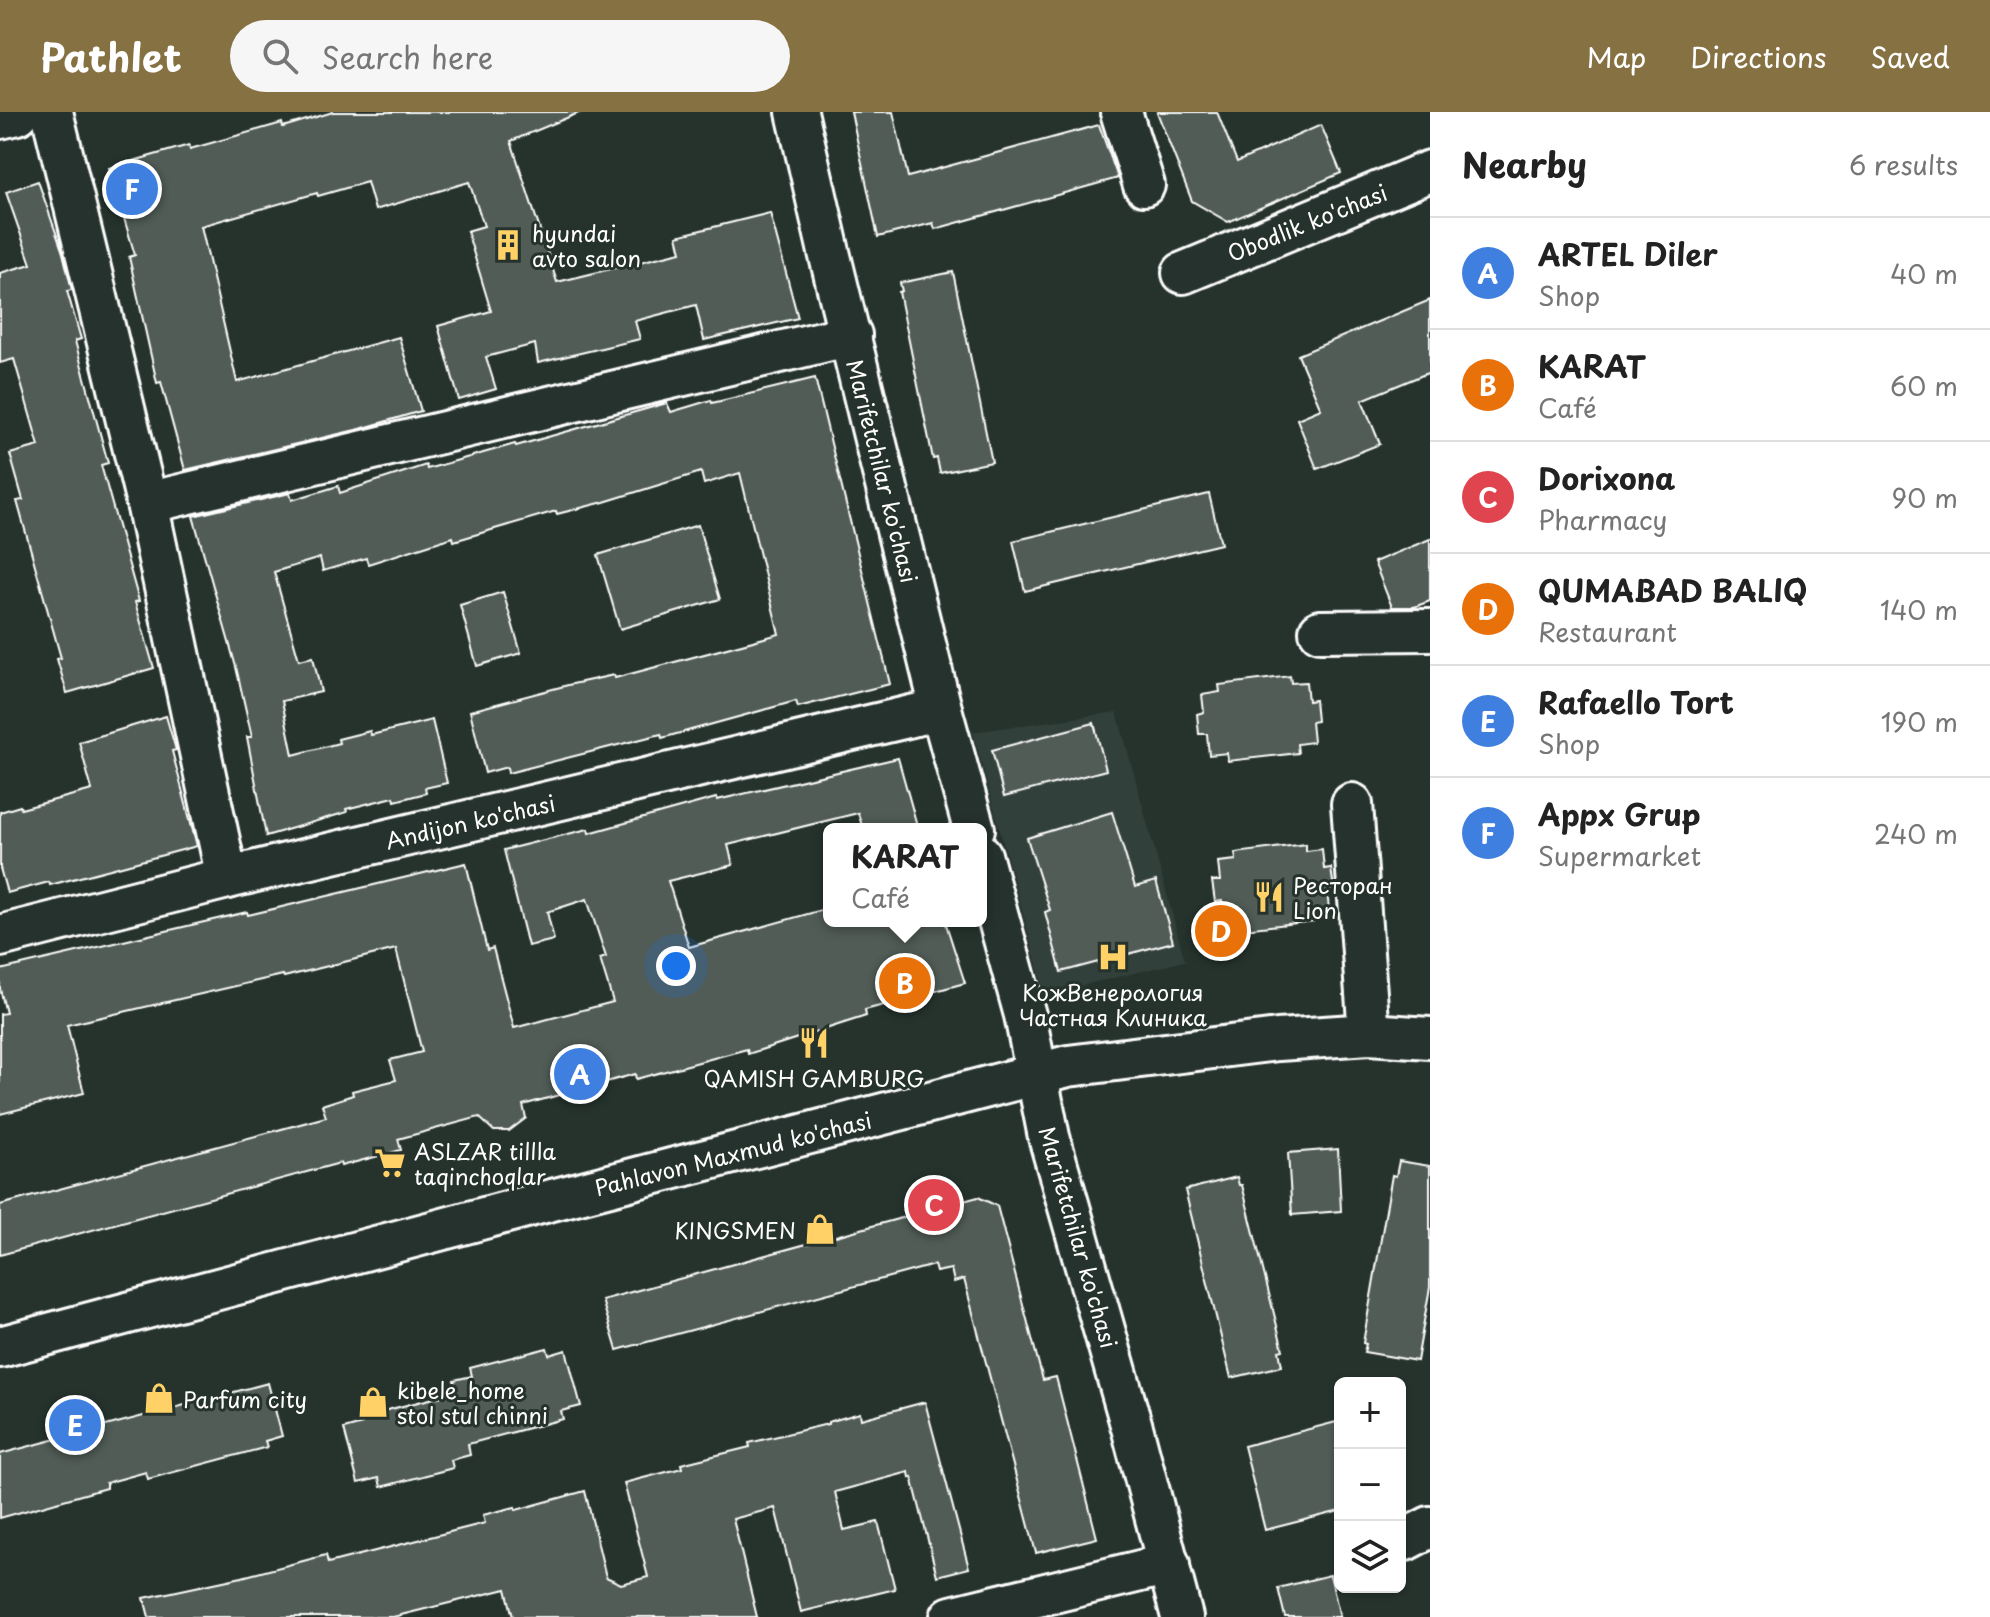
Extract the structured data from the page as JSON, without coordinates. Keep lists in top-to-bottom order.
{
  "streets": {
    "street": [
      "Obodlik ko'chasi",
      "Marifetchilar ko'chasi",
      "Andijon ko'chasi",
      "Pahlavon Maxmud ko'chasi"
    ]
  },
  "crossings": [
    ["Marifetchilar ko'chasi", "Andijon ko'chasi"],
    ["Marifetchilar ko'chasi", "Pahlavon Maxmud ko'chasi"]
  ],
  "places": {
    "building": ["hyundai avto salon"],
    "restaurant": ["Ресторан Lion", "QAMISH GAMBURG"],
    "hospital": ["КожВенерология Частная Клиника"],
    "supermarket": ["ASLZAR tillla taqinchoqlar"],
    "shop": ["KINGSMEN", "Parfum city", "kibele_home stol stul chinni"]
  },
  "page": {
    "header": "Pathlet",
    "search": "Search here",
    "nav": ["Map", "Directions", "Saved"],
    "heading": ["Nearby", "6 results"],
    "pins": [
      "F",
      "D",
      "B",
      "A",
      "C",
      "E"
    ],
    "list": [
      {
        "mark": "A",
        "name": "ARTEL Diler",
        "note": "Shop",
        "value": "40 m"
      },
      {
        "mark": "B",
        "name": "KARAT",
        "note": "Café",
        "value": "60 m"
      },
      {
        "mark": "C",
        "name": "Dorixona",
        "note": "Pharmacy",
        "value": "90 m"
      },
      {
        "mark": "D",
        "name": "QUMABAD BALIQ",
        "note": "Restaurant",
        "value": "140 m"
      },
      {
        "mark": "E",
        "name": "Rafaello Tort",
        "note": "Shop",
        "value": "190 m"
      },
      {
        "mark": "F",
        "name": "Appx Grup",
        "note": "Supermarket",
        "value": "240 m"
      }
    ],
    "popup": ["KARAT", "Café"],
    "map_buttons": ["+", "−"]
  }
}
